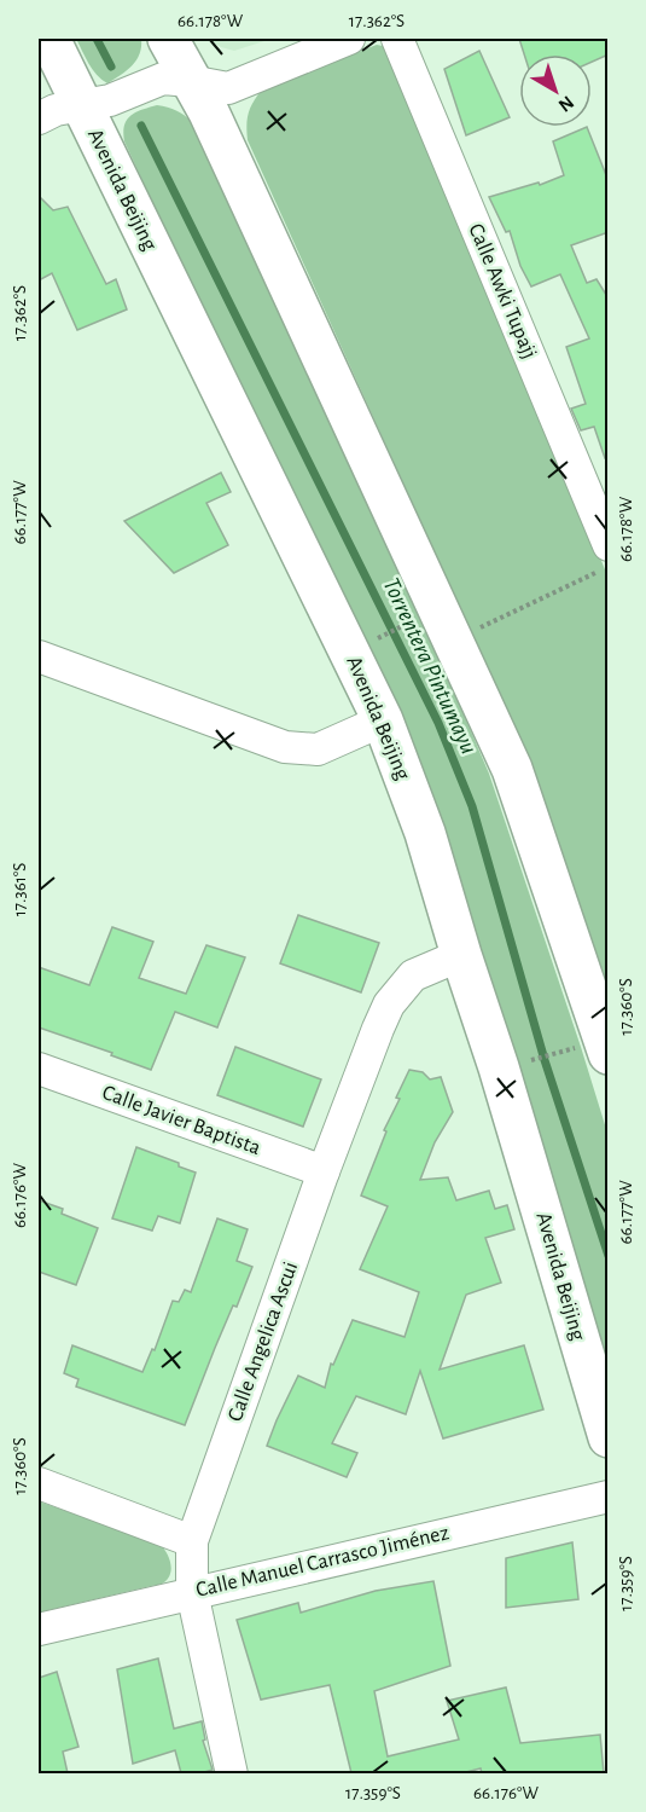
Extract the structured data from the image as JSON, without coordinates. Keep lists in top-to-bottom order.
{
  "streets": {
    "main road": ["Avenida Beijing"],
    "street": [
      "Calle Awki Tupajj",
      "Calle Javier Baptista",
      "Calle Angelica Ascui",
      "Calle Manuel Carrasco Jiménez"
    ]
  },
  "crossings": [
    ["Avenida Beijing", "Calle Angelica Ascui"],
    ["Calle Javier Baptista", "Calle Angelica Ascui"],
    ["Calle Angelica Ascui", "Calle Manuel Carrasco Jiménez"]
  ],
  "water": ["Torrentera Pintumayu"],
  "north": "bottom right",
  "coordinates": [
    "66.178°W",
    "17.362°S",
    "66.177°W",
    "17.361°S",
    "17.360°S",
    "66.176°W",
    "17.359°S"
  ]
}
